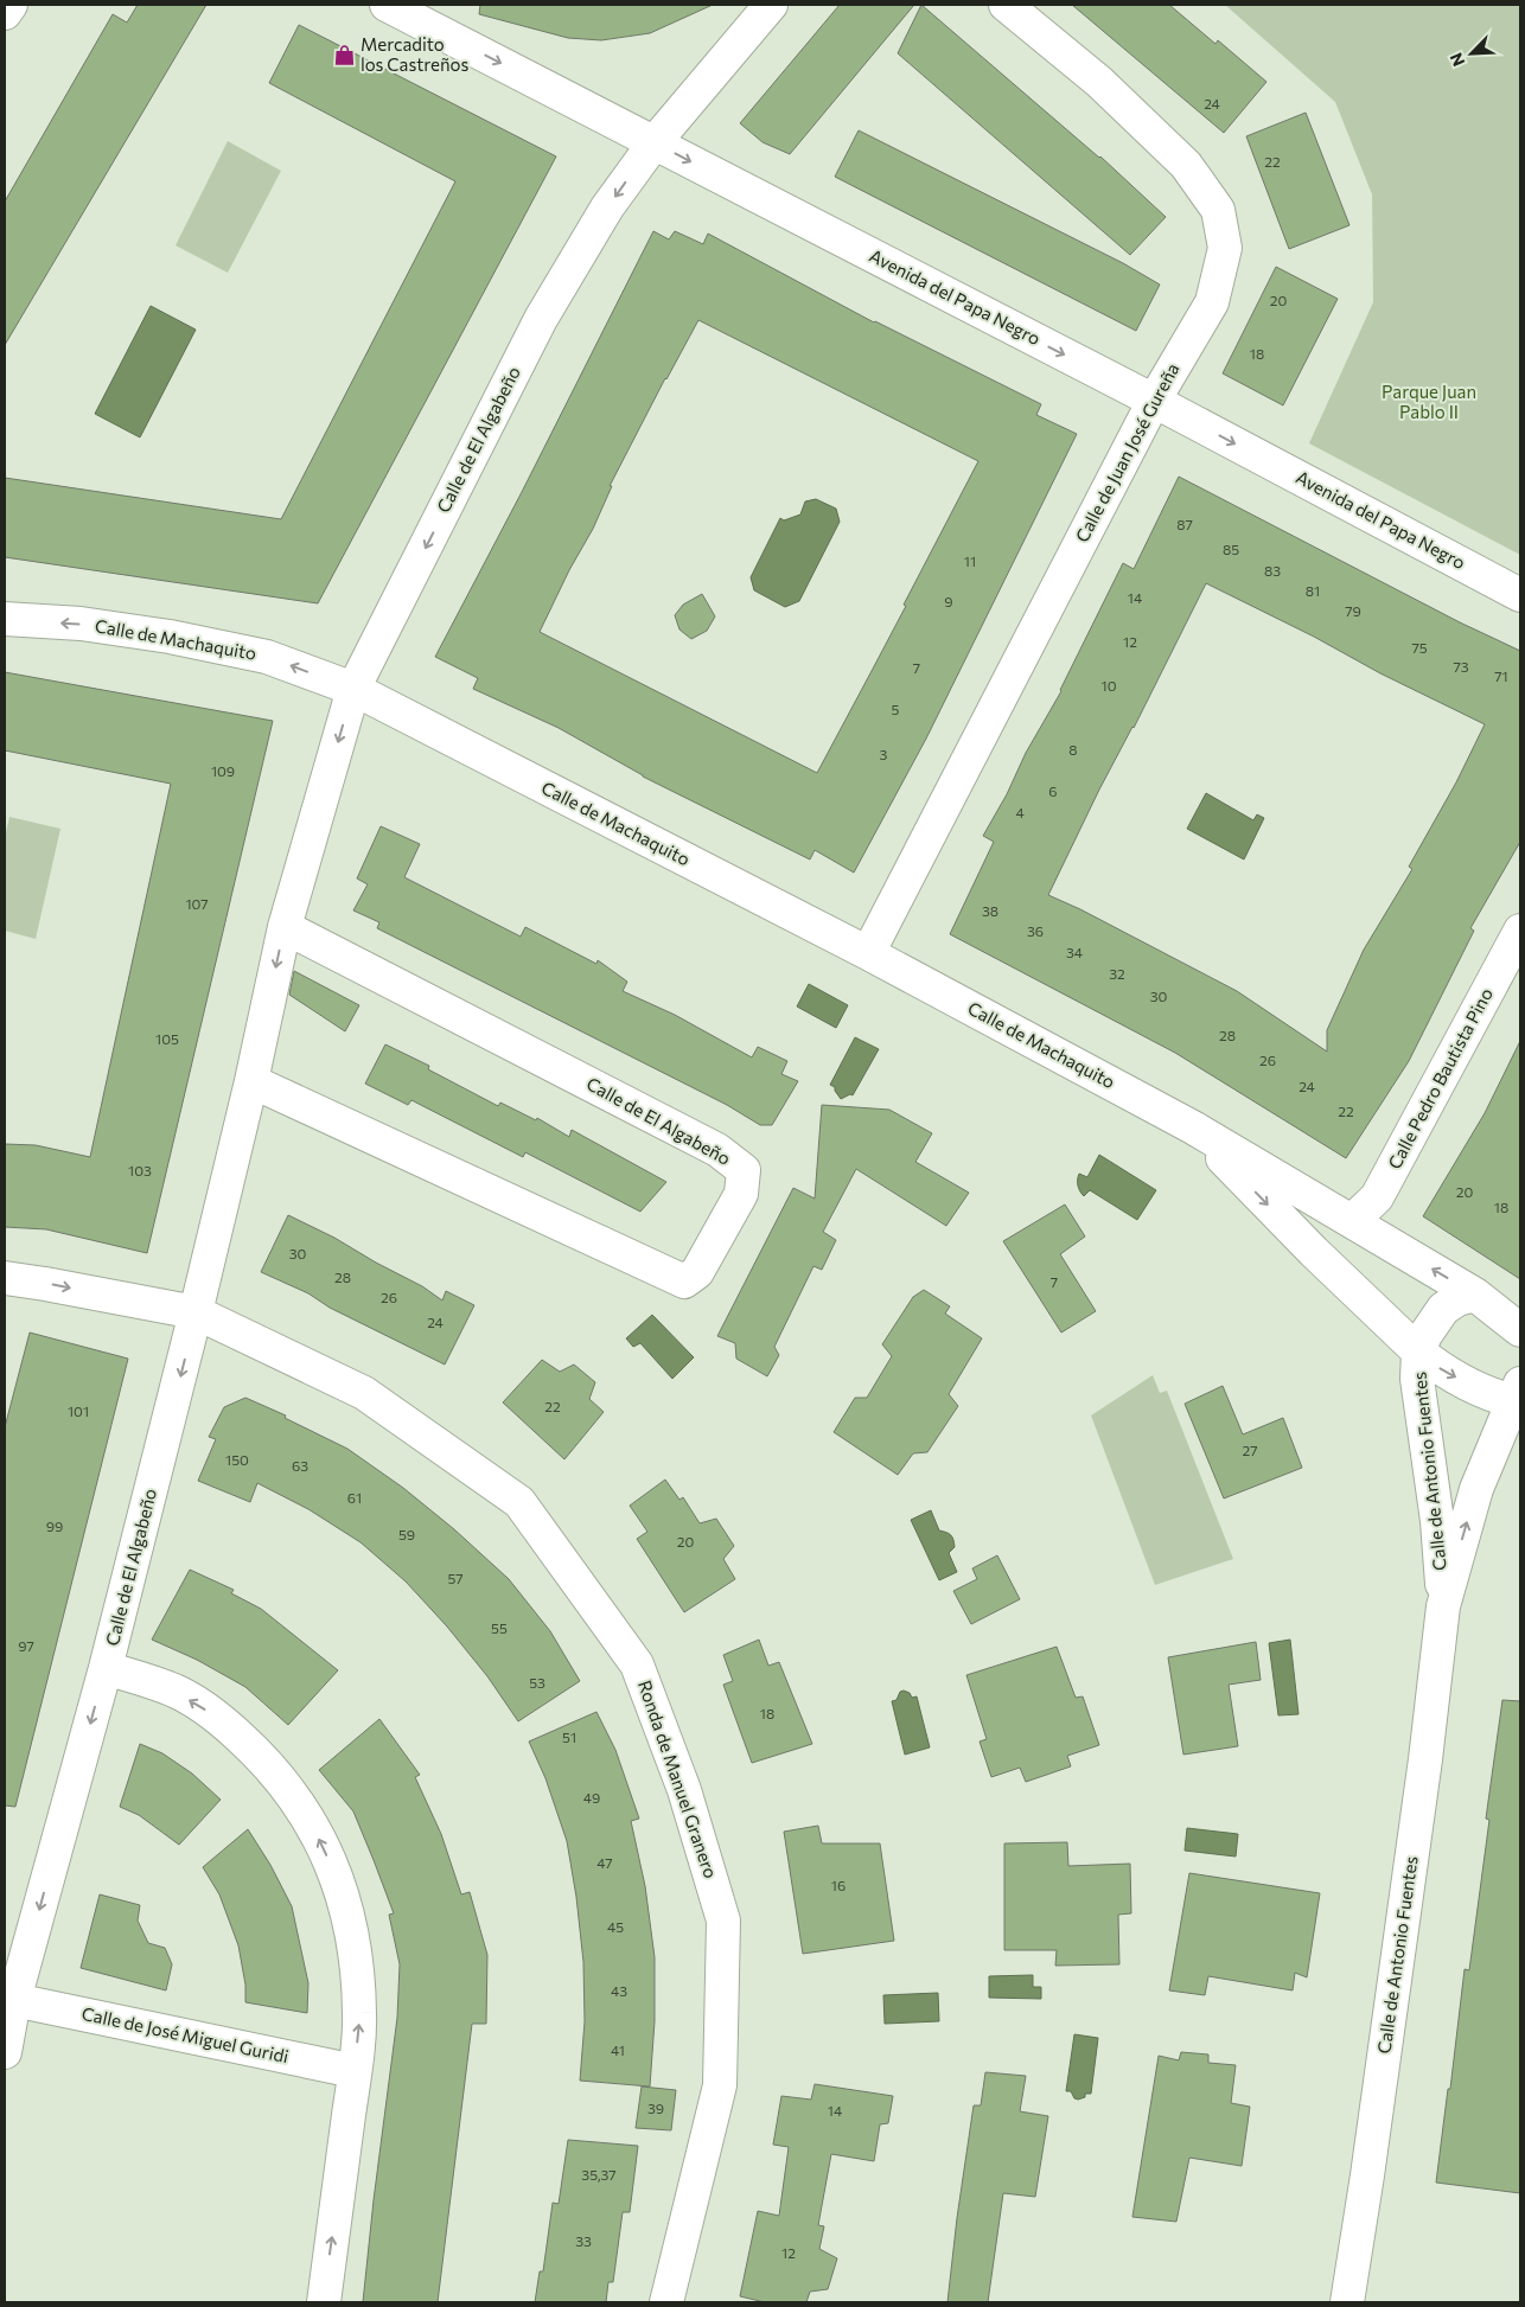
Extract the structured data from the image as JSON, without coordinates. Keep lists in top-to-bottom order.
{
  "streets": {
    "street": [
      "Avenida del Papa Negro",
      "Calle de El Algabeño",
      "Calle de Juan José Gureña",
      "Calle de Machaquito",
      "Calle Pedro Bautista Pino",
      "Calle de Antonio Fuentes",
      "Ronda de Manuel Granero",
      "Calle de José Miguel Guridi"
    ]
  },
  "crossings": [
    ["Avenida del Papa Negro", "Calle de El Algabeño"],
    ["Avenida del Papa Negro", "Calle de Juan José Gureña"],
    ["Calle de El Algabeño", "Calle de Machaquito"],
    ["Calle de El Algabeño", "Ronda de Manuel Granero"],
    ["Calle de El Algabeño", "Calle de José Miguel Guridi"],
    ["Calle de Juan José Gureña", "Calle de Machaquito"],
    ["Calle de Machaquito", "Calle Pedro Bautista Pino"],
    ["Calle de Machaquito", "Calle de Antonio Fuentes"]
  ],
  "one_way": ["Avenida del Papa Negro", "Calle de El Algabeño"],
  "parks": ["Parque Juan Pablo II"],
  "places": {
    "shop": ["Mercadito los Castreños"]
  },
  "house_numbers": [
    "24",
    "22",
    "20",
    "18",
    "87",
    "85",
    "11",
    "83",
    "81",
    "14",
    "9",
    "79",
    "12",
    "75",
    "73",
    "7",
    "71",
    "10",
    "5",
    "8",
    "3",
    "109",
    "6",
    "4",
    "107",
    "38",
    "36",
    "34",
    "32",
    "30",
    "28",
    "105",
    "26",
    "24",
    "22",
    "103",
    "20",
    "18",
    "30",
    "28",
    "7",
    "26",
    "24",
    "22",
    "101",
    "27",
    "150",
    "63",
    "61",
    "99",
    "59",
    "20",
    "57",
    "55",
    "97",
    "53",
    "18",
    "51",
    "49",
    "47",
    "16",
    "45",
    "43",
    "41",
    "39",
    "14",
    "35,37",
    "33",
    "12"
  ],
  "north": "bottom left"
}
